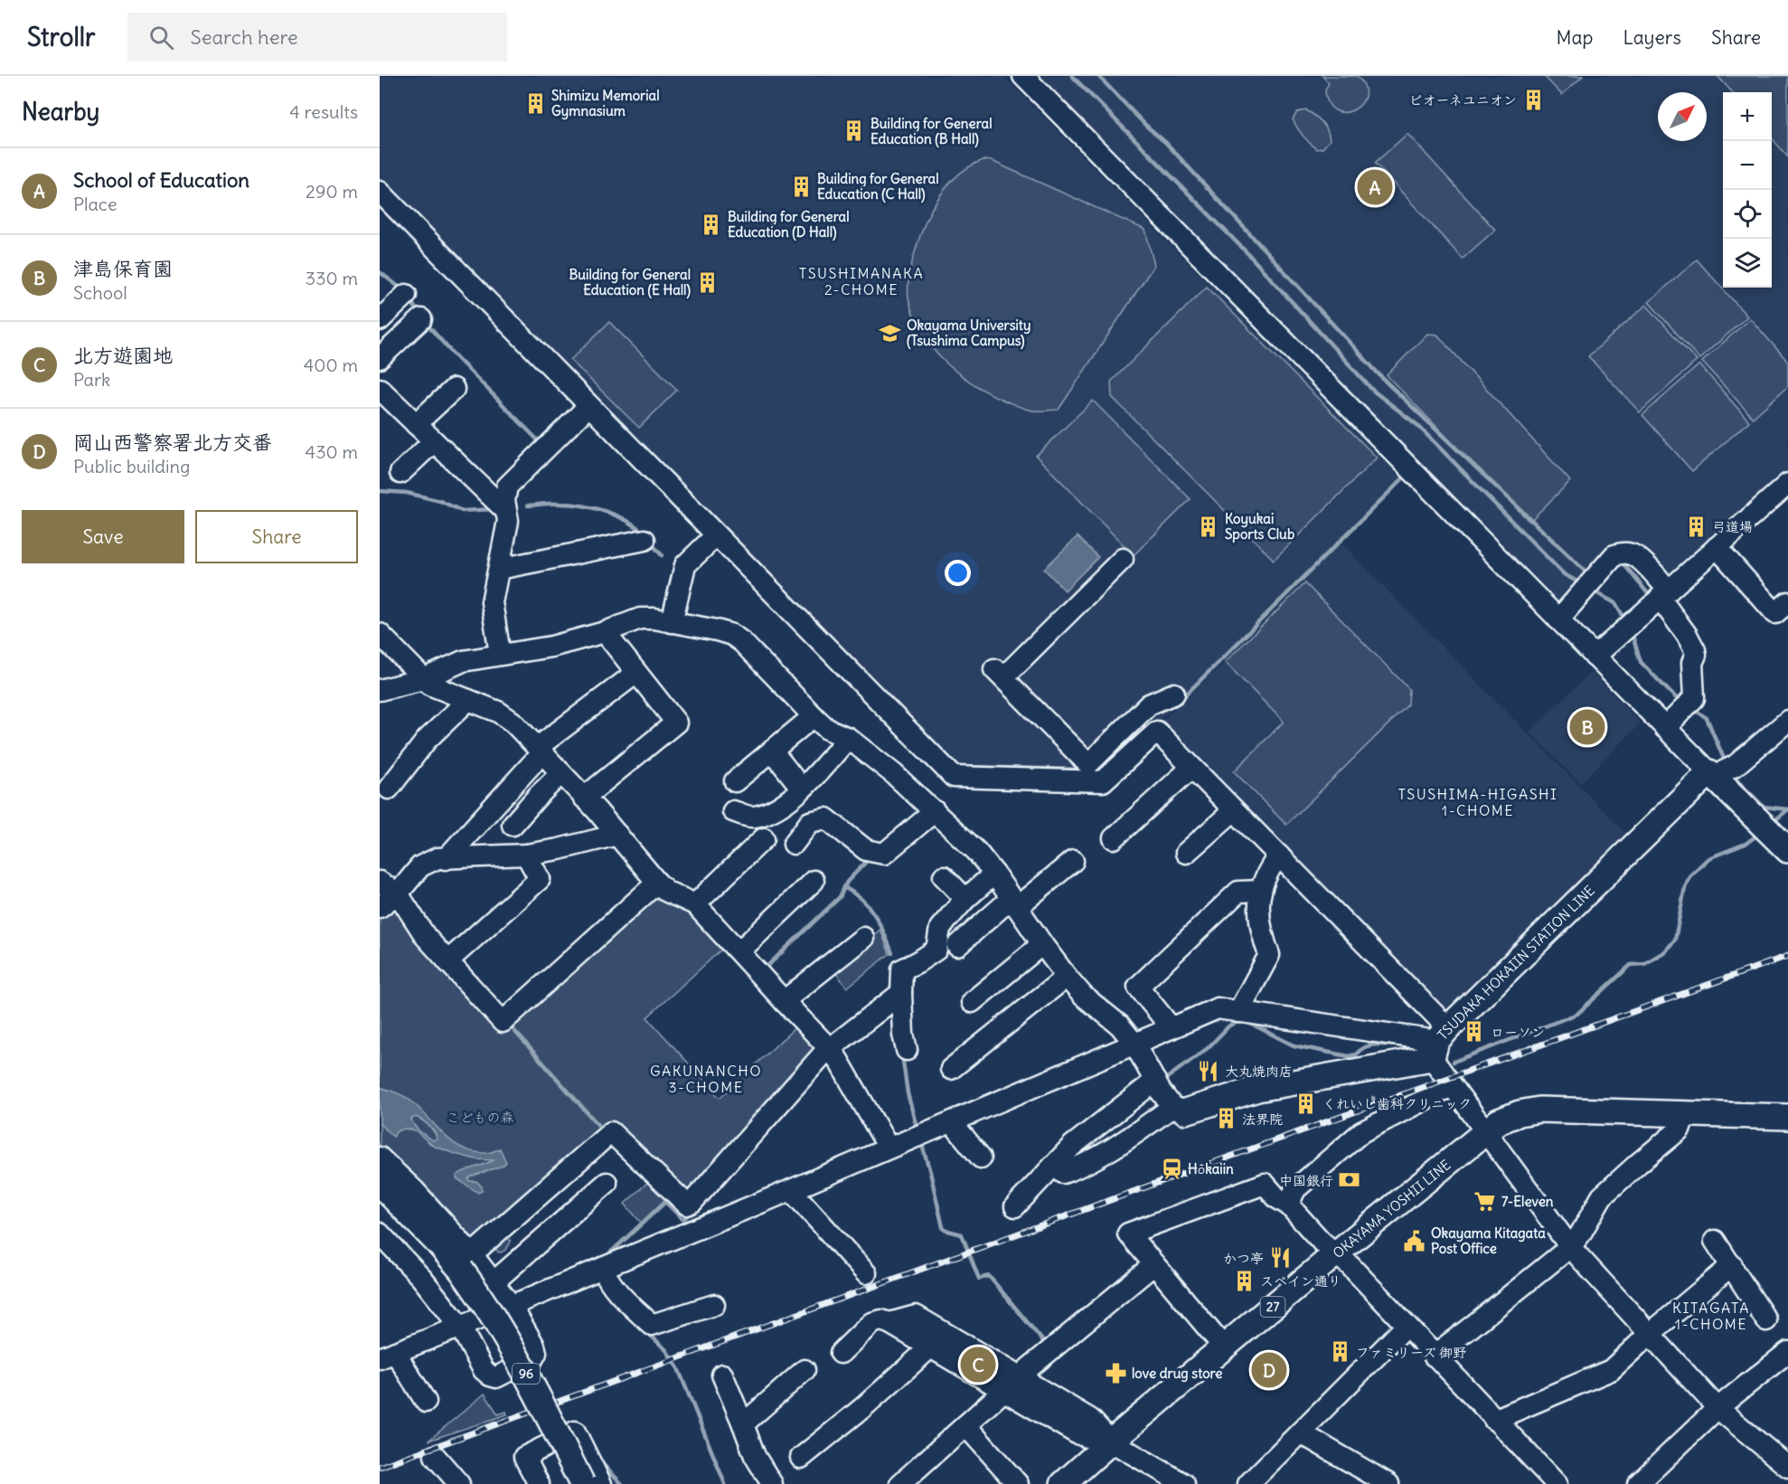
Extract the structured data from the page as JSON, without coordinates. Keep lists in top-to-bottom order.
{
  "streets": {
    "main road": [
      "TSUDAKA HOKAIIN STATION LINE",
      "OKAYAMA YOSHII LINE",
      "27",
      "96"
    ]
  },
  "districts": [
    "TSUSHIMANAKA 2-CHOME",
    "TSUSHIMA-HIGASHI 1-CHOME",
    "GAKUNANCHO 3-CHOME",
    "KITAGATA 1-CHOME"
  ],
  "parks": ["こどもの森"],
  "places": {
    "building": [
      "ピオーネユニオン",
      "Shimizu Memorial Gymnasium",
      "Building for General Education (B Hall)",
      "Building for General Education (C Hall)",
      "Building for General Education (D Hall)",
      "Building for General Education (E Hall)",
      "Koyukai Sports Club",
      "弓道場",
      "ローソン",
      "くれいし歯科クリニック",
      "法界院",
      "スペイン通り",
      "ファミリーズ 御野"
    ],
    "school or university": ["Okayama University (Tsushima Campus)"],
    "restaurant": ["大丸焼肉店", "かつ亭"],
    "station": ["Hōkaiin"],
    "bank": ["中国銀行"],
    "supermarket": ["7-Eleven"],
    "public building": ["Okayama Kitagata Post Office"],
    "pharmacy": ["love drug store"]
  },
  "north": "top right",
  "page": {
    "header": "Strollr",
    "search": "Search here",
    "nav": ["Map", "Layers", "Share"],
    "heading": ["Nearby", "4 results"],
    "map_buttons": ["+", "−"],
    "list": [
      {
        "mark": "A",
        "name": "School of Education",
        "note": "Place",
        "value": "290 m"
      },
      {
        "mark": "B",
        "name": "津島保育園",
        "note": "School",
        "value": "330 m"
      },
      {
        "mark": "C",
        "name": "北方遊園地",
        "note": "Park",
        "value": "400 m"
      },
      {
        "mark": "D",
        "name": "岡山西警察署北方交番",
        "note": "Public building",
        "value": "430 m"
      }
    ],
    "pins": [
      "A",
      "B",
      "C",
      "D"
    ],
    "buttons": ["Save", "Share"]
  }
}
